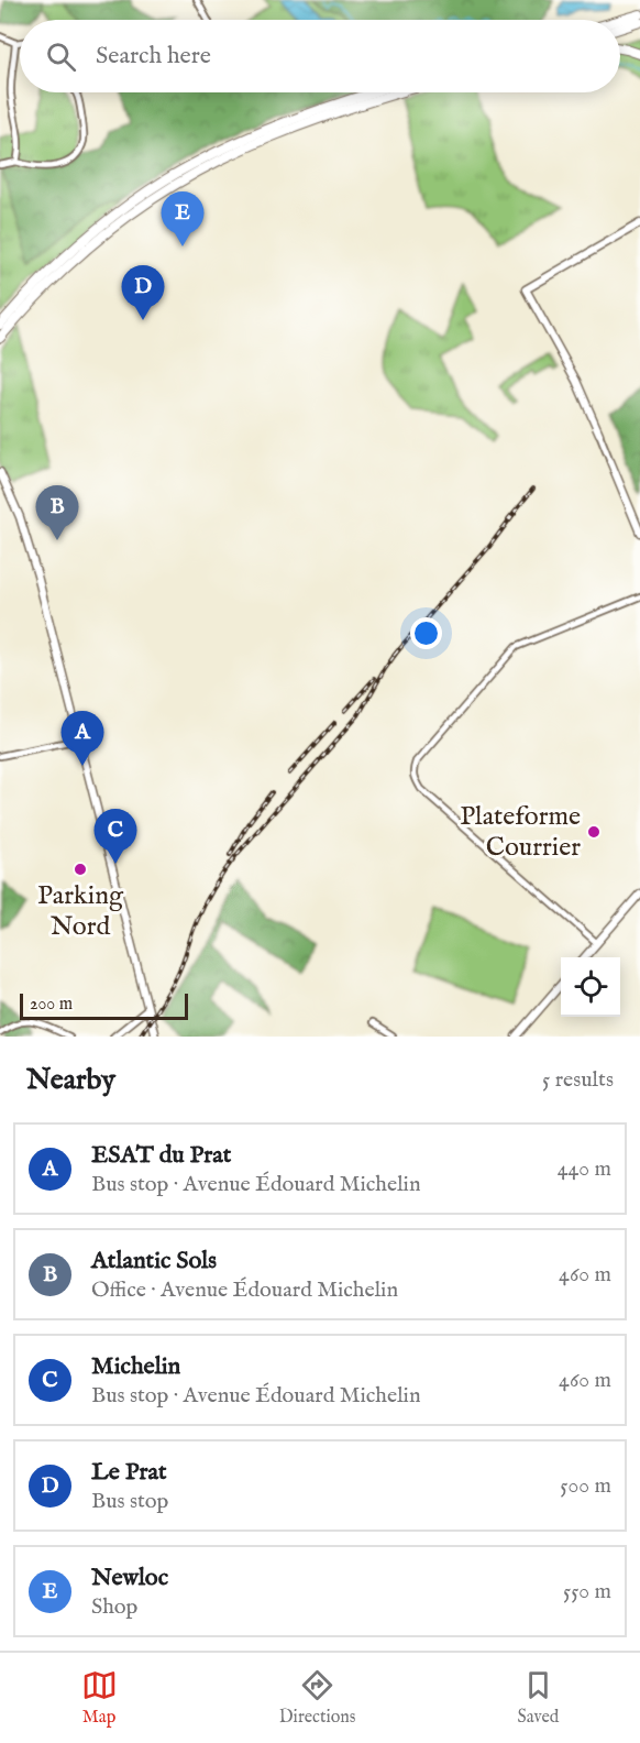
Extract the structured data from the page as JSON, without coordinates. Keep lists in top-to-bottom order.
{
  "places": ["Plateforme Courrier", "Parking Nord"],
  "scale_bar": "200 m",
  "page": {
    "search": "Search here",
    "pins": [
      "E",
      "D",
      "B",
      "A",
      "C"
    ],
    "scale": "200 m",
    "heading": ["Nearby", "5 results"],
    "list": [
      {
        "mark": "A",
        "name": "ESAT du Prat",
        "note": "Bus stop · Avenue Édouard Michelin",
        "value": "440 m"
      },
      {
        "mark": "B",
        "name": "Atlantic Sols",
        "note": "Office · Avenue Édouard Michelin",
        "value": "460 m"
      },
      {
        "mark": "C",
        "name": "Michelin",
        "note": "Bus stop · Avenue Édouard Michelin",
        "value": "460 m"
      },
      {
        "mark": "D",
        "name": "Le Prat",
        "note": "Bus stop",
        "value": "500 m"
      },
      {
        "mark": "E",
        "name": "Newloc",
        "note": "Shop",
        "value": "550 m"
      }
    ],
    "nav": ["Map", "Directions", "Saved"]
  }
}
